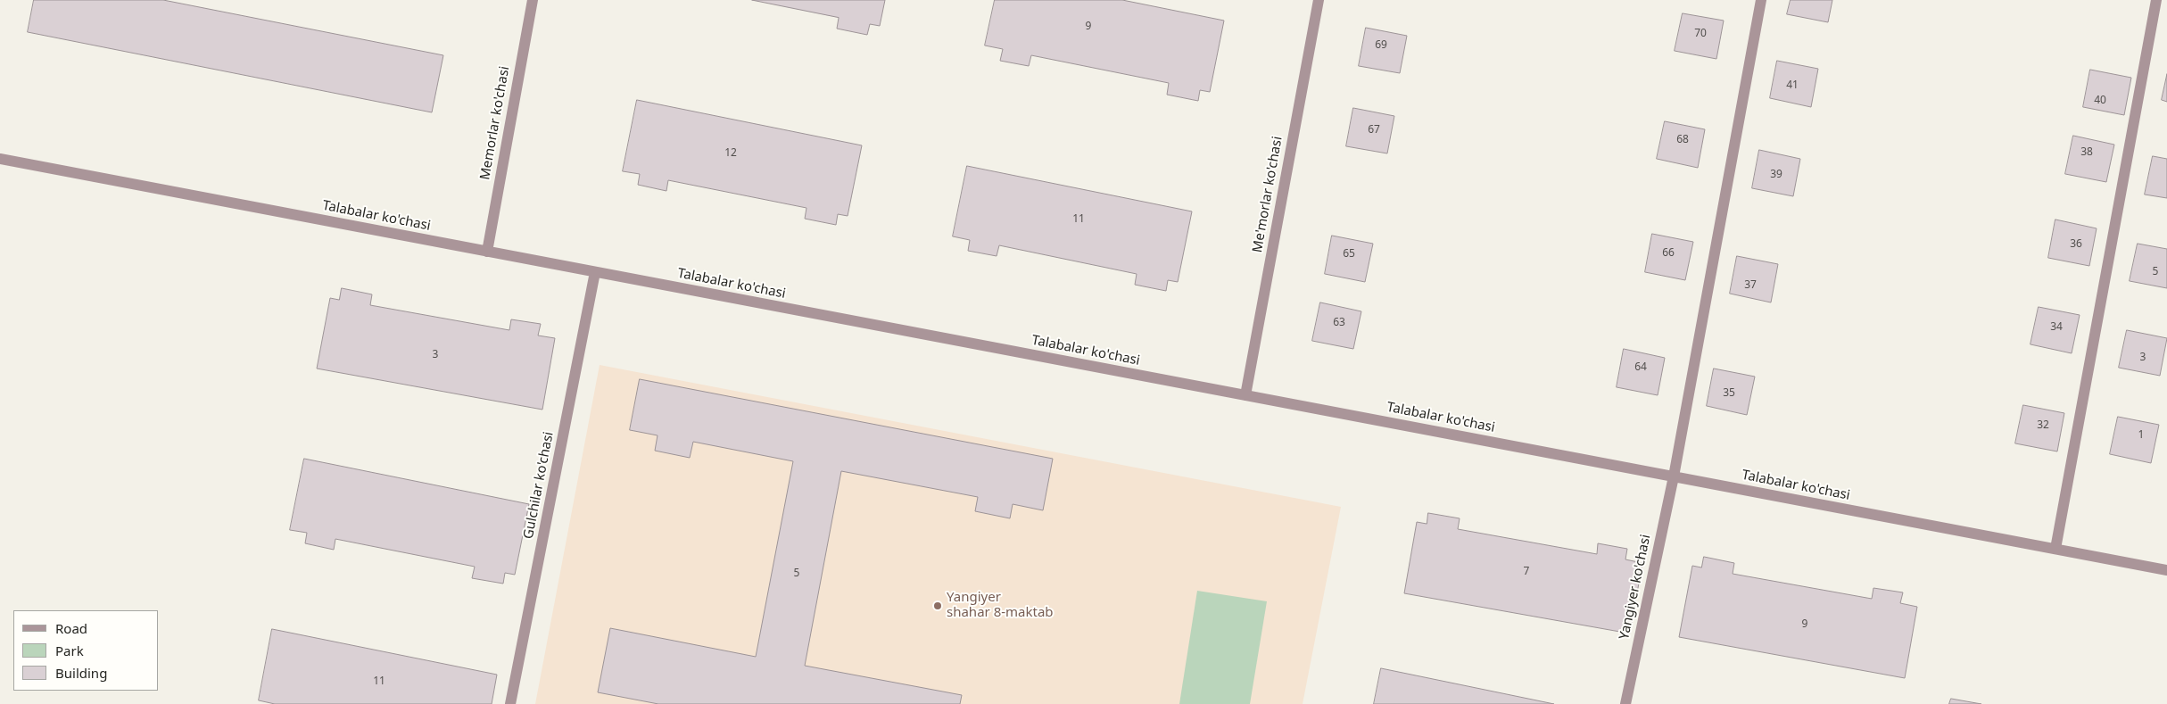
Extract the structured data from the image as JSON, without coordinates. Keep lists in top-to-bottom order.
{
  "streets": {
    "street": [
      "Memorlar ko'chasi",
      "Me'morlar ko'chasi",
      "Talabalar ko'chasi",
      "Gulchilar ko'chasi",
      "Yangiyer ko'chasi"
    ]
  },
  "crossings": [
    ["Memorlar ko'chasi", "Talabalar ko'chasi"],
    ["Me'morlar ko'chasi", "Talabalar ko'chasi"],
    ["Talabalar ko'chasi", "Gulchilar ko'chasi"],
    ["Talabalar ko'chasi", "Yangiyer ko'chasi"]
  ],
  "places": ["Yangiyer shahar 8-maktab"],
  "house_numbers": [
    "9",
    "70",
    "69",
    "41",
    "40",
    "67",
    "68",
    "38",
    "12",
    "39",
    "11",
    "36",
    "66",
    "65",
    "5",
    "37",
    "63",
    "34",
    "3",
    "3",
    "64",
    "35",
    "32",
    "1",
    "7",
    "5",
    "9",
    "11"
  ],
  "legend": ["Road", "Park", "Building"]
}
